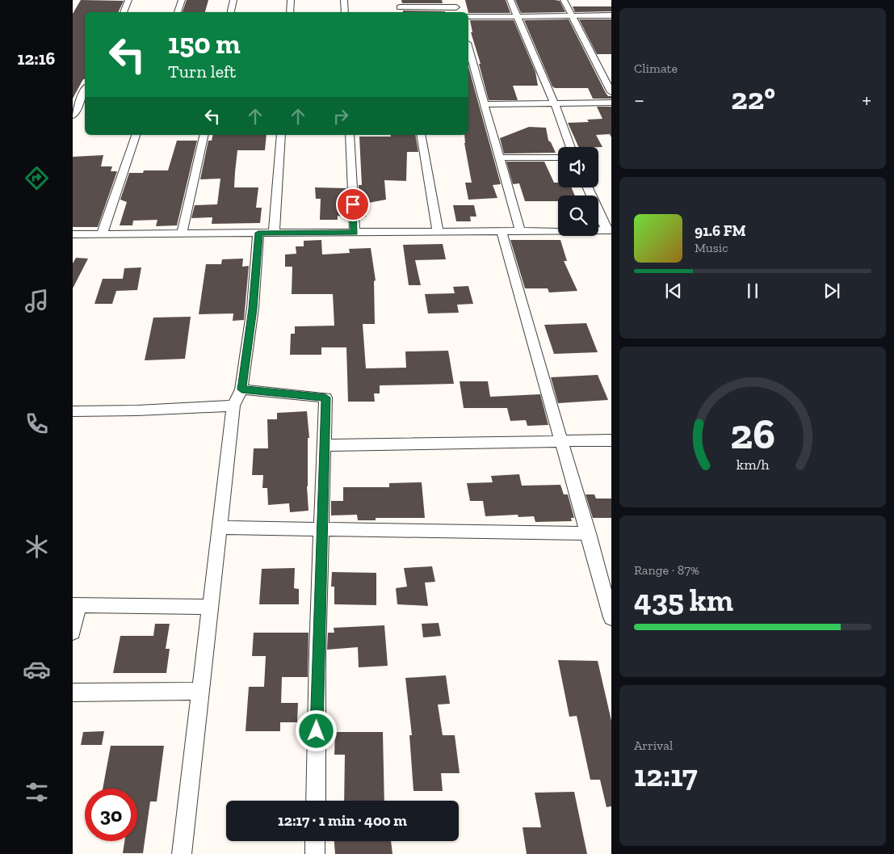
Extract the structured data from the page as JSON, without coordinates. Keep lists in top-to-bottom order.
{
  "page": {
    "tabs": "12:16",
    "tile": [
      "Climate",
      ["Range · 87%", "435 km"],
      ["Arrival", "12:17"]
    ],
    "turn": ["150 m", "Turn left"],
    "heat": ["−", "22°", "+"],
    "song": ["91.6 FM", "Music"],
    "limit": "30",
    "trip": "12:17 · 1 min · 400 m",
    "gauge": ["26", "km/h"]
  }
}
